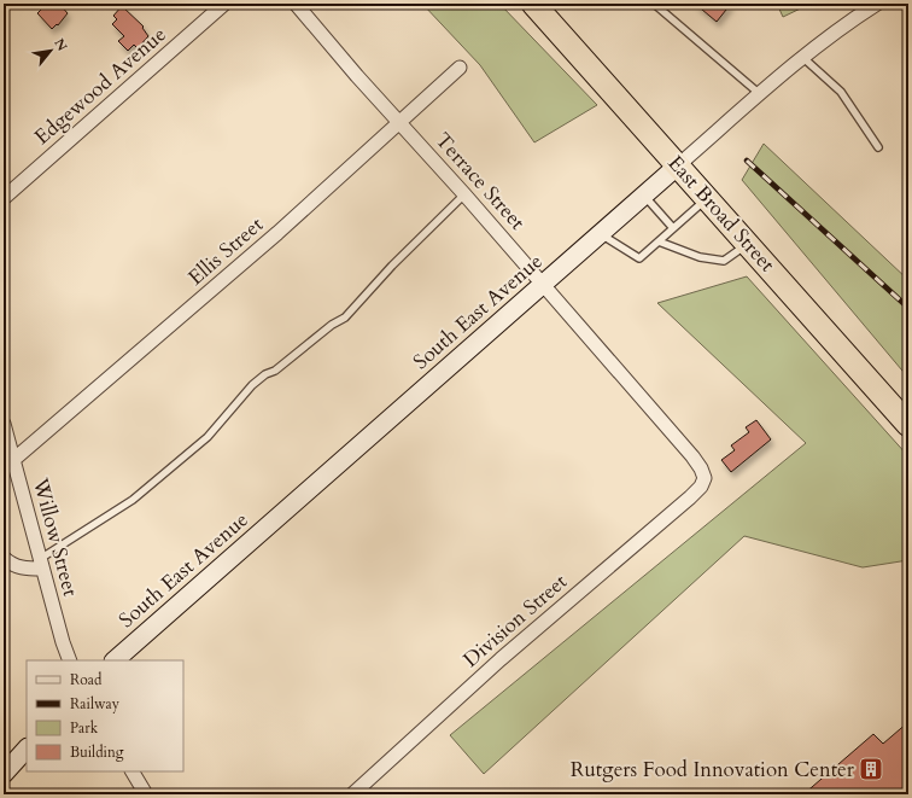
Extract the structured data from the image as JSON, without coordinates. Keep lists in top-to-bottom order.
{
  "streets": {
    "highway": ["East Broad Street"],
    "street": [
      "Edgewood Avenue",
      "Terrace Street",
      "Ellis Street",
      "South East Avenue",
      "Willow Street",
      "Division Street"
    ]
  },
  "crossings": [
    ["Terrace Street", "Ellis Street"],
    ["Terrace Street", "South East Avenue"],
    ["Terrace Street", "Division Street"],
    ["East Broad Street", "South East Avenue"],
    ["Ellis Street", "Willow Street"]
  ],
  "places": {
    "building": ["Rutgers Food Innovation Center"]
  },
  "legend": [
    "Road",
    "Railway",
    "Park",
    "Building"
  ],
  "north": "top right"
}
